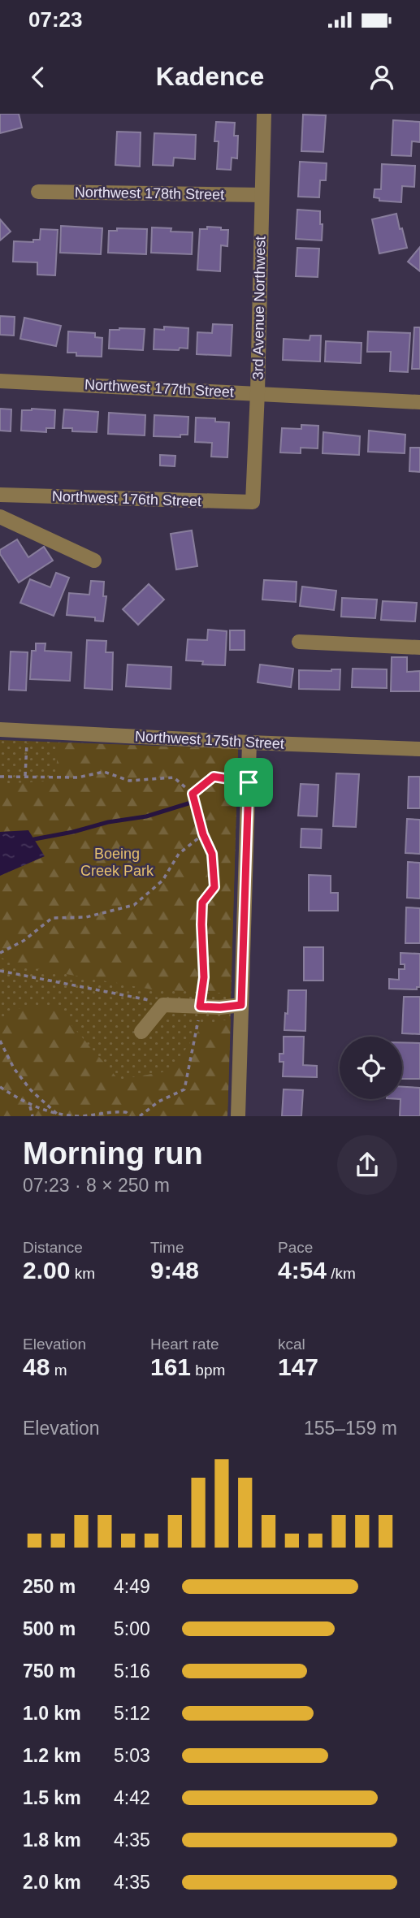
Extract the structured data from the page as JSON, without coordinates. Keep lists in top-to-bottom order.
{
  "streets": {
    "street": [
      "Northwest 178th Street",
      "3rd Avenue Northwest",
      "Northwest 177th Street",
      "Northwest 176th Street",
      "Northwest 175th Street"
    ]
  },
  "crossings": [
    ["Northwest 178th Street", "3rd Avenue Northwest"],
    ["3rd Avenue Northwest", "Northwest 177th Street"],
    ["3rd Avenue Northwest", "Northwest 176th Street"]
  ],
  "parks": ["Boeing Creek Park"],
  "page": {
    "status": "07:23",
    "header": "Kadence",
    "heading": ["Morning run", "07:23 · 8 × 250 m"],
    "stats": [
      ["Distance", "2.00 km"],
      ["Time", "9:48"],
      ["Pace", "4:54 /km"],
      ["Elevation", "48 m"],
      ["Heart rate", "161 bpm"],
      ["kcal", "147"]
    ],
    "chart": ["Elevation", "155–159 m"],
    "list": [
      {
        "name": "250 m",
        "note": "4:49"
      },
      {
        "name": "500 m",
        "note": "5:00"
      },
      {
        "name": "750 m",
        "note": "5:16"
      },
      {
        "name": "1.0 km",
        "note": "5:12"
      },
      {
        "name": "1.2 km",
        "note": "5:03"
      },
      {
        "name": "1.5 km",
        "note": "4:42"
      },
      {
        "name": "1.8 km",
        "note": "4:35"
      },
      {
        "name": "2.0 km",
        "note": "4:35"
      }
    ]
  }
}
